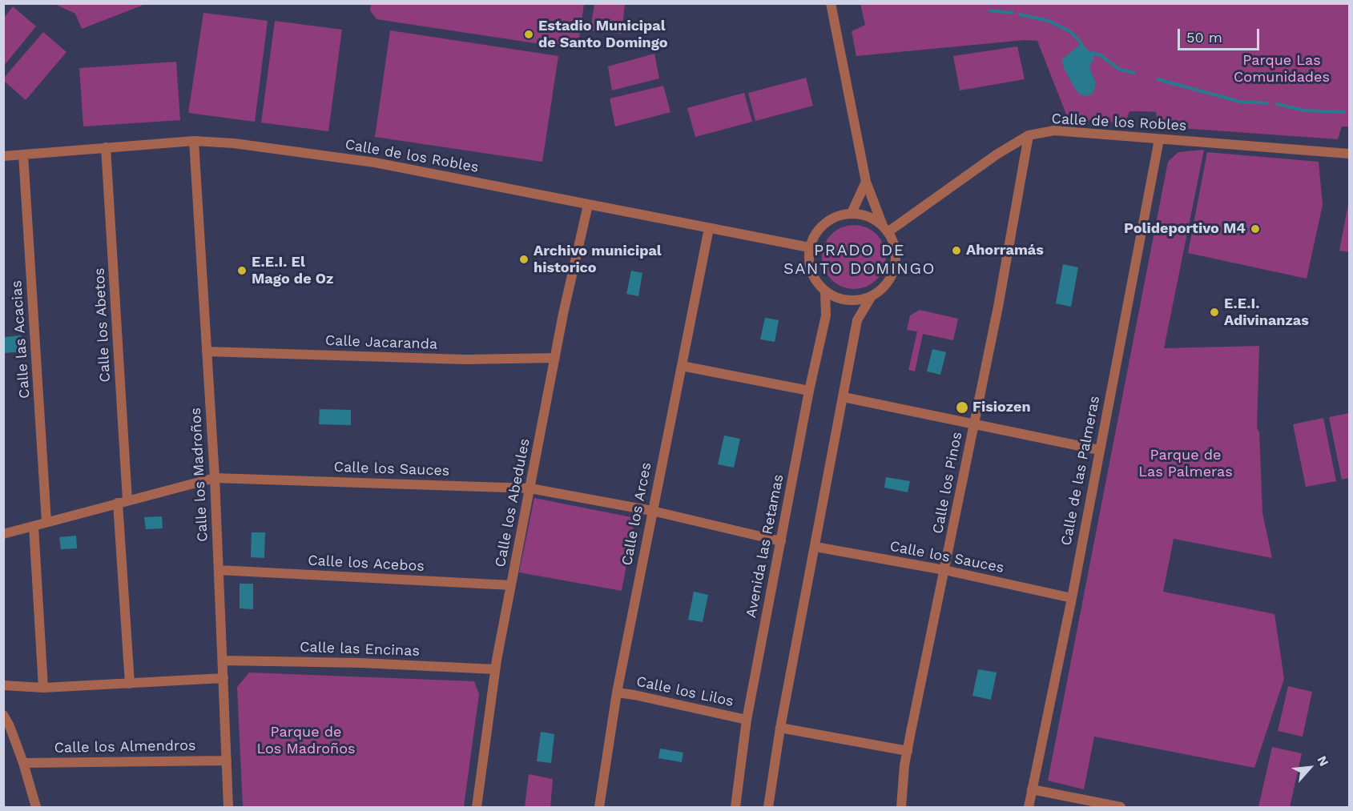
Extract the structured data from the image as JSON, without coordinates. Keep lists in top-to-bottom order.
{
  "streets": {
    "street": [
      "Calle de los Robles",
      "Calle los Abetos",
      "Calle las Acacias",
      "Calle Jacaranda",
      "Calle los Sauces",
      "Calle de las Palmeras",
      "Calle los Madroños",
      "Calle los Pinos",
      "Calle los Abedules",
      "Calle los Arces",
      "Avenida las Retamas",
      "Calle los Acebos",
      "Calle las Encinas",
      "Calle los Lilos",
      "Calle los Almendros"
    ]
  },
  "crossings": [
    ["Calle de los Robles", "Calle los Abetos"],
    ["Calle de los Robles", "Calle las Acacias"],
    ["Calle de los Robles", "Calle de las Palmeras"],
    ["Calle de los Robles", "Calle los Madroños"],
    ["Calle de los Robles", "Calle los Pinos"],
    ["Calle de los Robles", "Calle los Abedules"],
    ["Calle de los Robles", "Calle los Arces"],
    ["Calle de los Robles", "Avenida las Retamas"],
    ["Calle los Abetos", "Calle los Sauces"],
    ["Calle las Acacias", "Calle los Sauces"],
    ["Calle Jacaranda", "Calle los Madroños"],
    ["Calle Jacaranda", "Calle los Abedules"],
    ["Calle los Sauces", "Calle de las Palmeras"],
    ["Calle los Sauces", "Calle los Madroños"],
    ["Calle los Sauces", "Calle los Pinos"],
    ["Calle los Sauces", "Calle los Abedules"],
    ["Calle los Sauces", "Calle los Arces"],
    ["Calle los Sauces", "Avenida las Retamas"],
    ["Calle los Madroños", "Calle los Acebos"],
    ["Calle los Madroños", "Calle las Encinas"],
    ["Calle los Madroños", "Calle los Almendros"],
    ["Calle los Abedules", "Calle los Acebos"],
    ["Calle los Abedules", "Calle las Encinas"],
    ["Calle los Arces", "Calle los Lilos"],
    ["Avenida las Retamas", "Calle los Lilos"]
  ],
  "districts": ["PRADO DE SANTO DOMINGO"],
  "parks": ["Parque Las Comunidades", "Parque de Las Palmeras", "Parque de Los Madroños"],
  "places": [
    "Estadio Municipal de Santo Domingo",
    "Polideportivo M4",
    "Ahorramás",
    "Archivo municipal historico",
    "E.E.I. El Mago de Oz",
    "E.E.I. Adivinanzas",
    "Fisiozen"
  ],
  "scale_bar": "50 m",
  "north": "top right"
}
